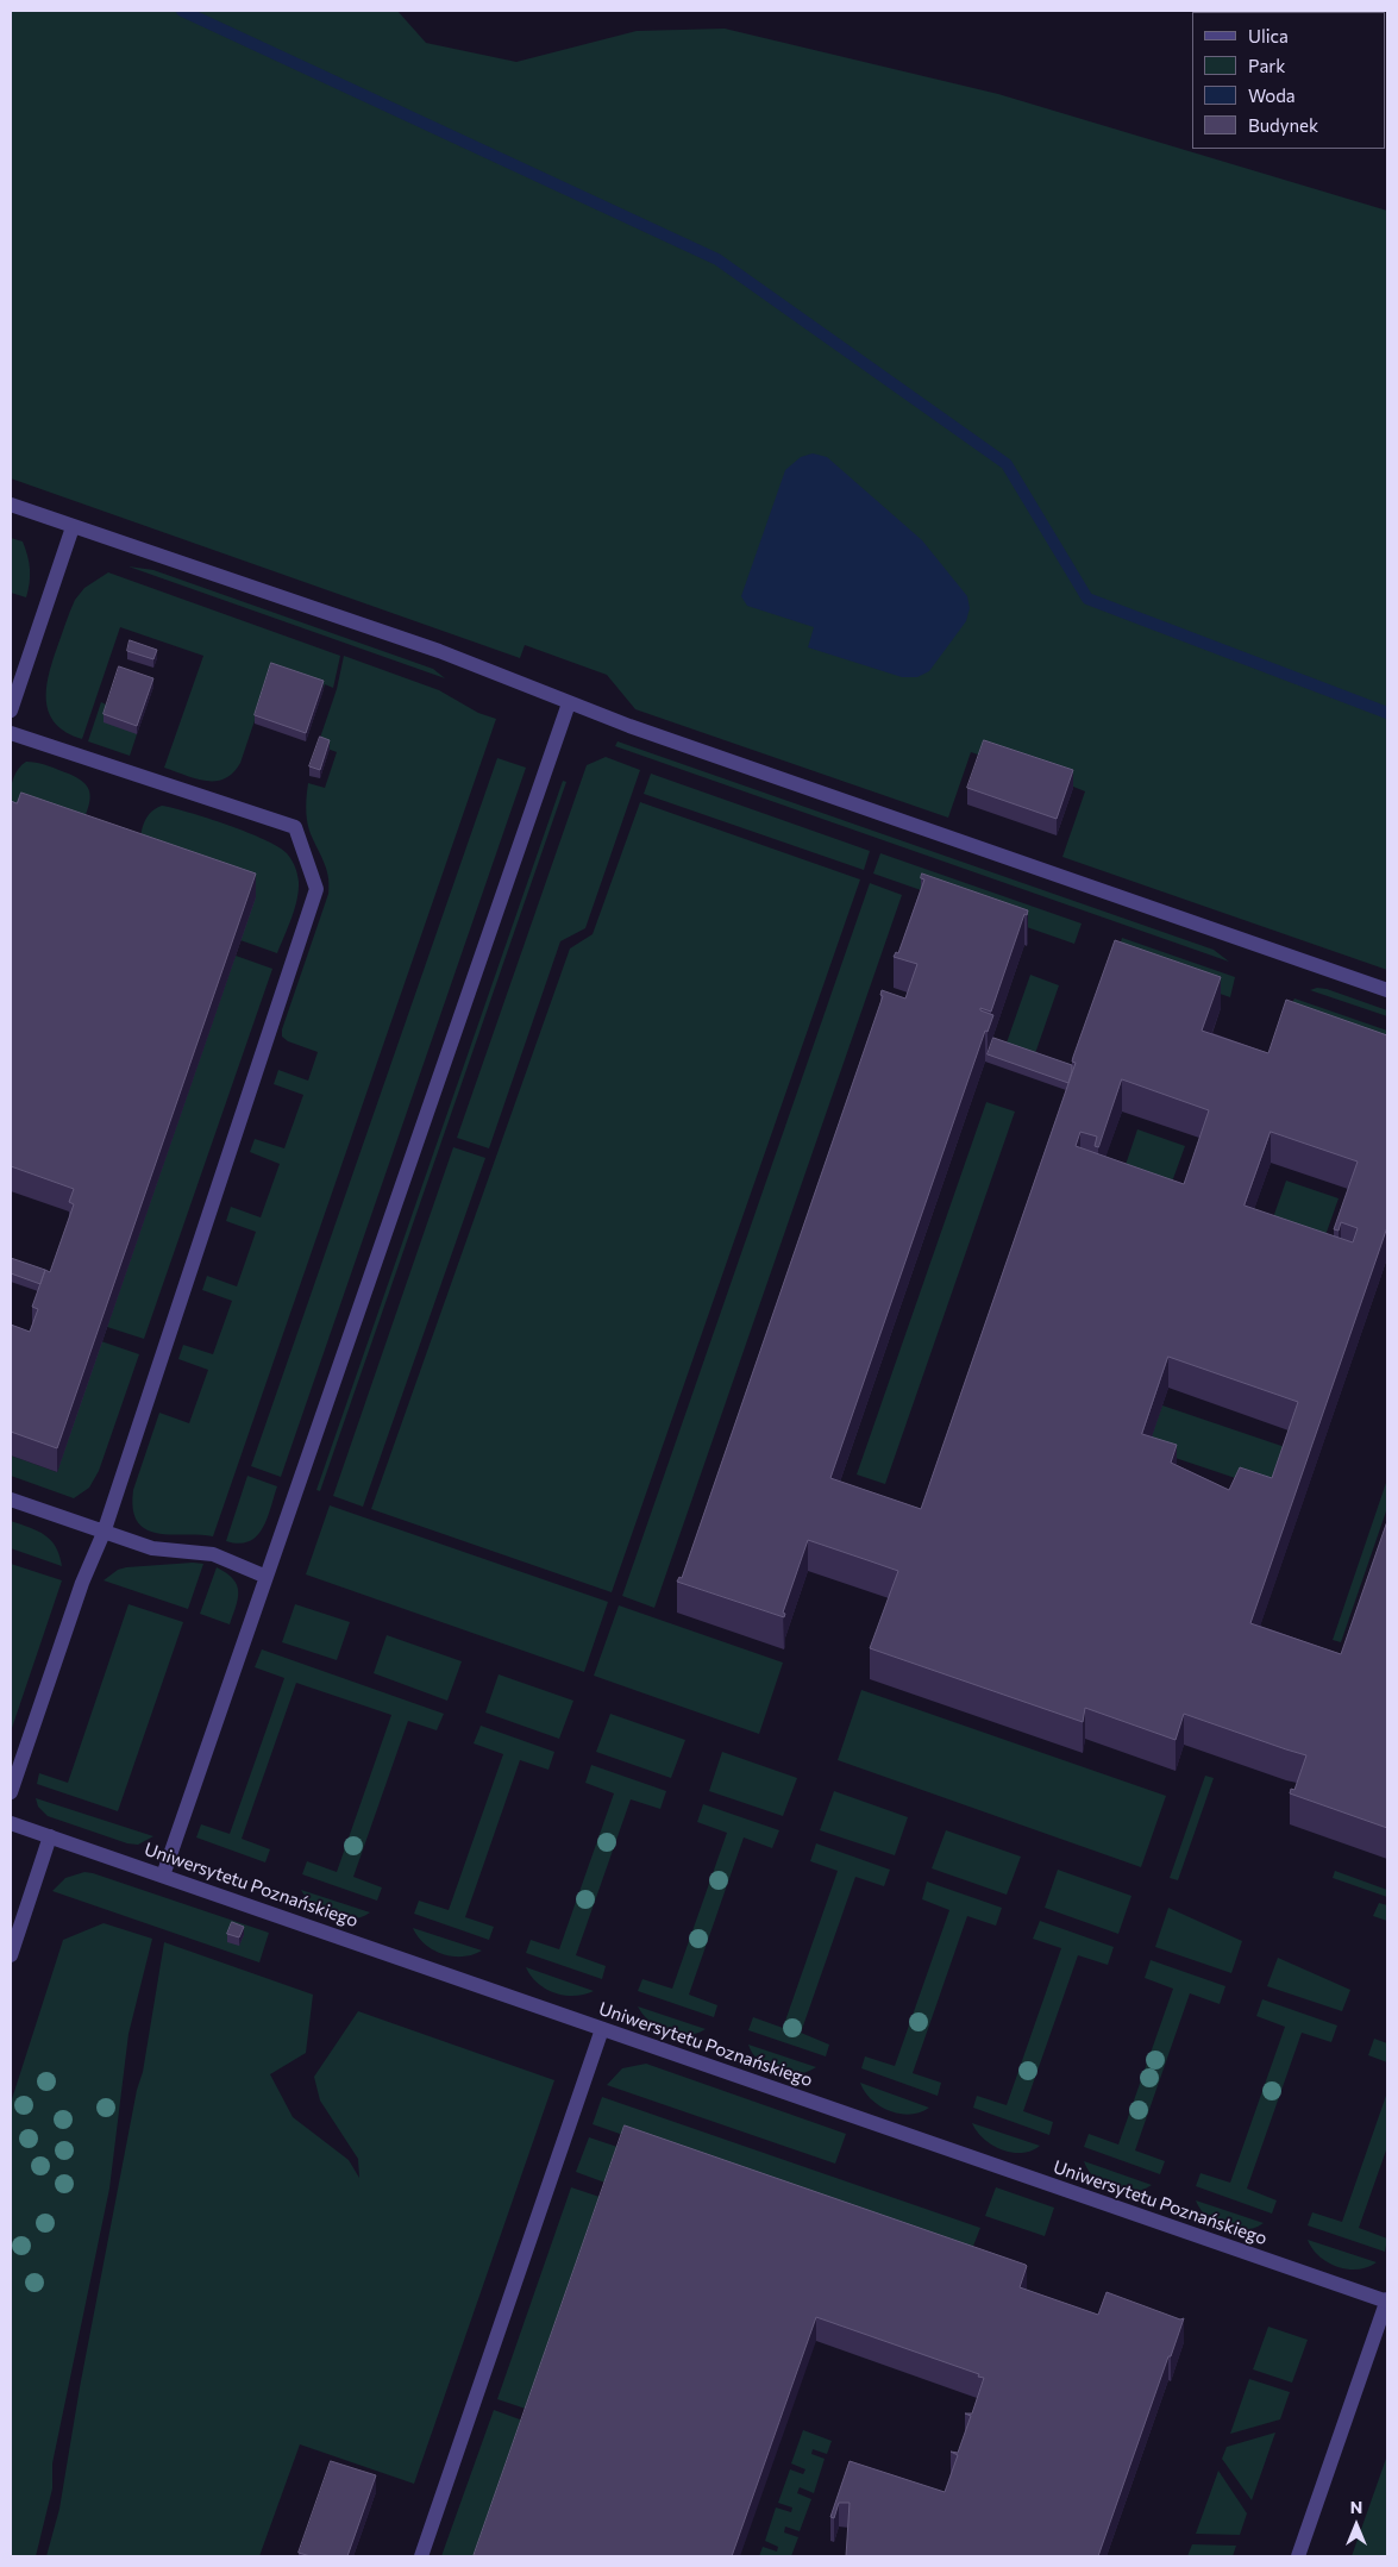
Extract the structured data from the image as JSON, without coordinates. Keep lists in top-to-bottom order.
{
  "streets": {
    "street": ["Uniwersytetu Poznańskiego"]
  },
  "legend": [
    "Ulica",
    "Park",
    "Woda",
    "Budynek"
  ],
  "north": "top"
}
